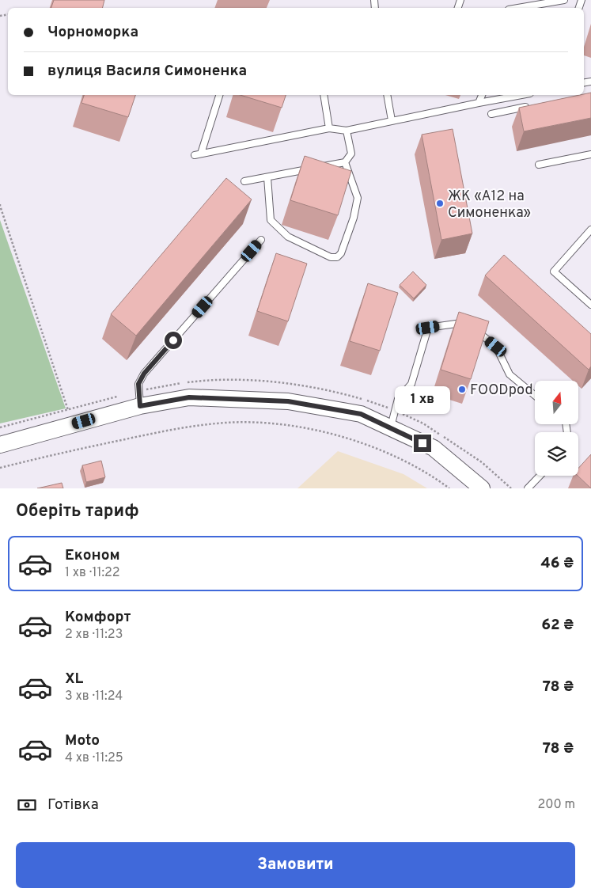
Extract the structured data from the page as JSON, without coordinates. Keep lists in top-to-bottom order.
{
  "places": ["ЖК «А12 на Симоненка»", "FOODpod"],
  "north": "top",
  "page": {
    "banner": ["Чорноморка", "вулиця Василя Симоненка"],
    "bubble": "1 хв",
    "heading": "Оберіть тариф",
    "list": [
      {
        "name": "Економ",
        "note": "1 хв · 11:22",
        "value": "46 ₴"
      },
      {
        "name": "Комфорт",
        "note": "2 хв · 11:23",
        "value": "62 ₴"
      },
      {
        "name": "XL",
        "note": "3 хв · 11:24",
        "value": "78 ₴"
      },
      {
        "name": "Moto",
        "note": "4 хв · 11:25",
        "value": "78 ₴"
      }
    ],
    "pay": ["Готівка", "200 m"],
    "buttons": "Замовити"
  }
}
